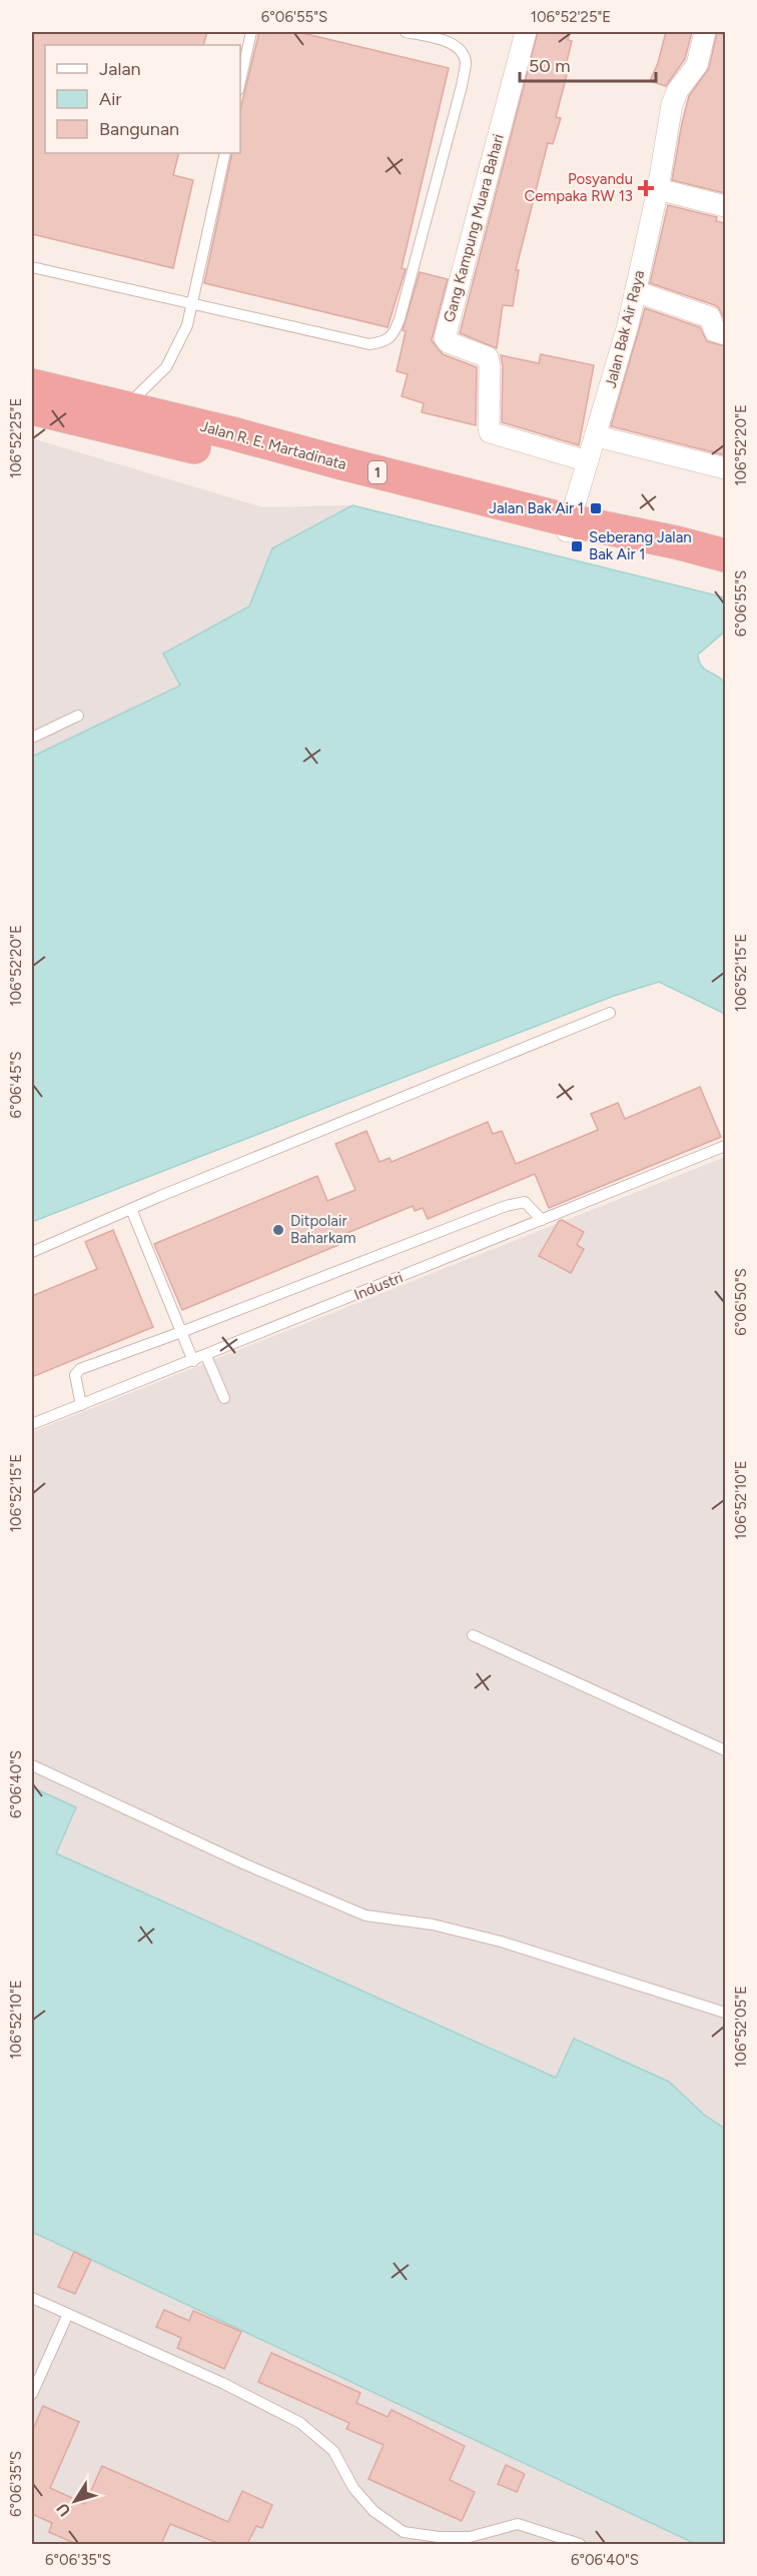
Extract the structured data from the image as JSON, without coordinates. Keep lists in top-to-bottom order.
{
  "streets": {
    "highway": ["Jalan R. E. Martadinata", "1"],
    "street": ["Gang Kampung Muara Bahari", "Jalan Bak Air Raya"],
    "lane": ["Industri"]
  },
  "crossings": [
    ["Gang Kampung Muara Bahari", "Jalan Bak Air Raya"],
    ["Jalan Bak Air Raya", "Jalan R. E. Martadinata"]
  ],
  "places": {
    "health": ["Posyandu Cempaka RW 13"],
    "transit": ["Jalan Bak Air 1", "Seberang Jalan Bak Air 1"],
    "other": ["Ditpolair Baharkam"]
  },
  "legend": ["Jalan", "Air", "Bangunan"],
  "scale_bar": "50 m",
  "north": "bottom left",
  "coordinates": [
    "6°06'55\"S",
    "106°52'25\"E",
    "106°52'20\"E",
    "106°52'15\"E",
    "6°06'45\"S",
    "6°06'50\"S",
    "106°52'10\"E",
    "6°06'40\"S",
    "106°52'05\"E",
    "6°06'35\"S"
  ]
}
